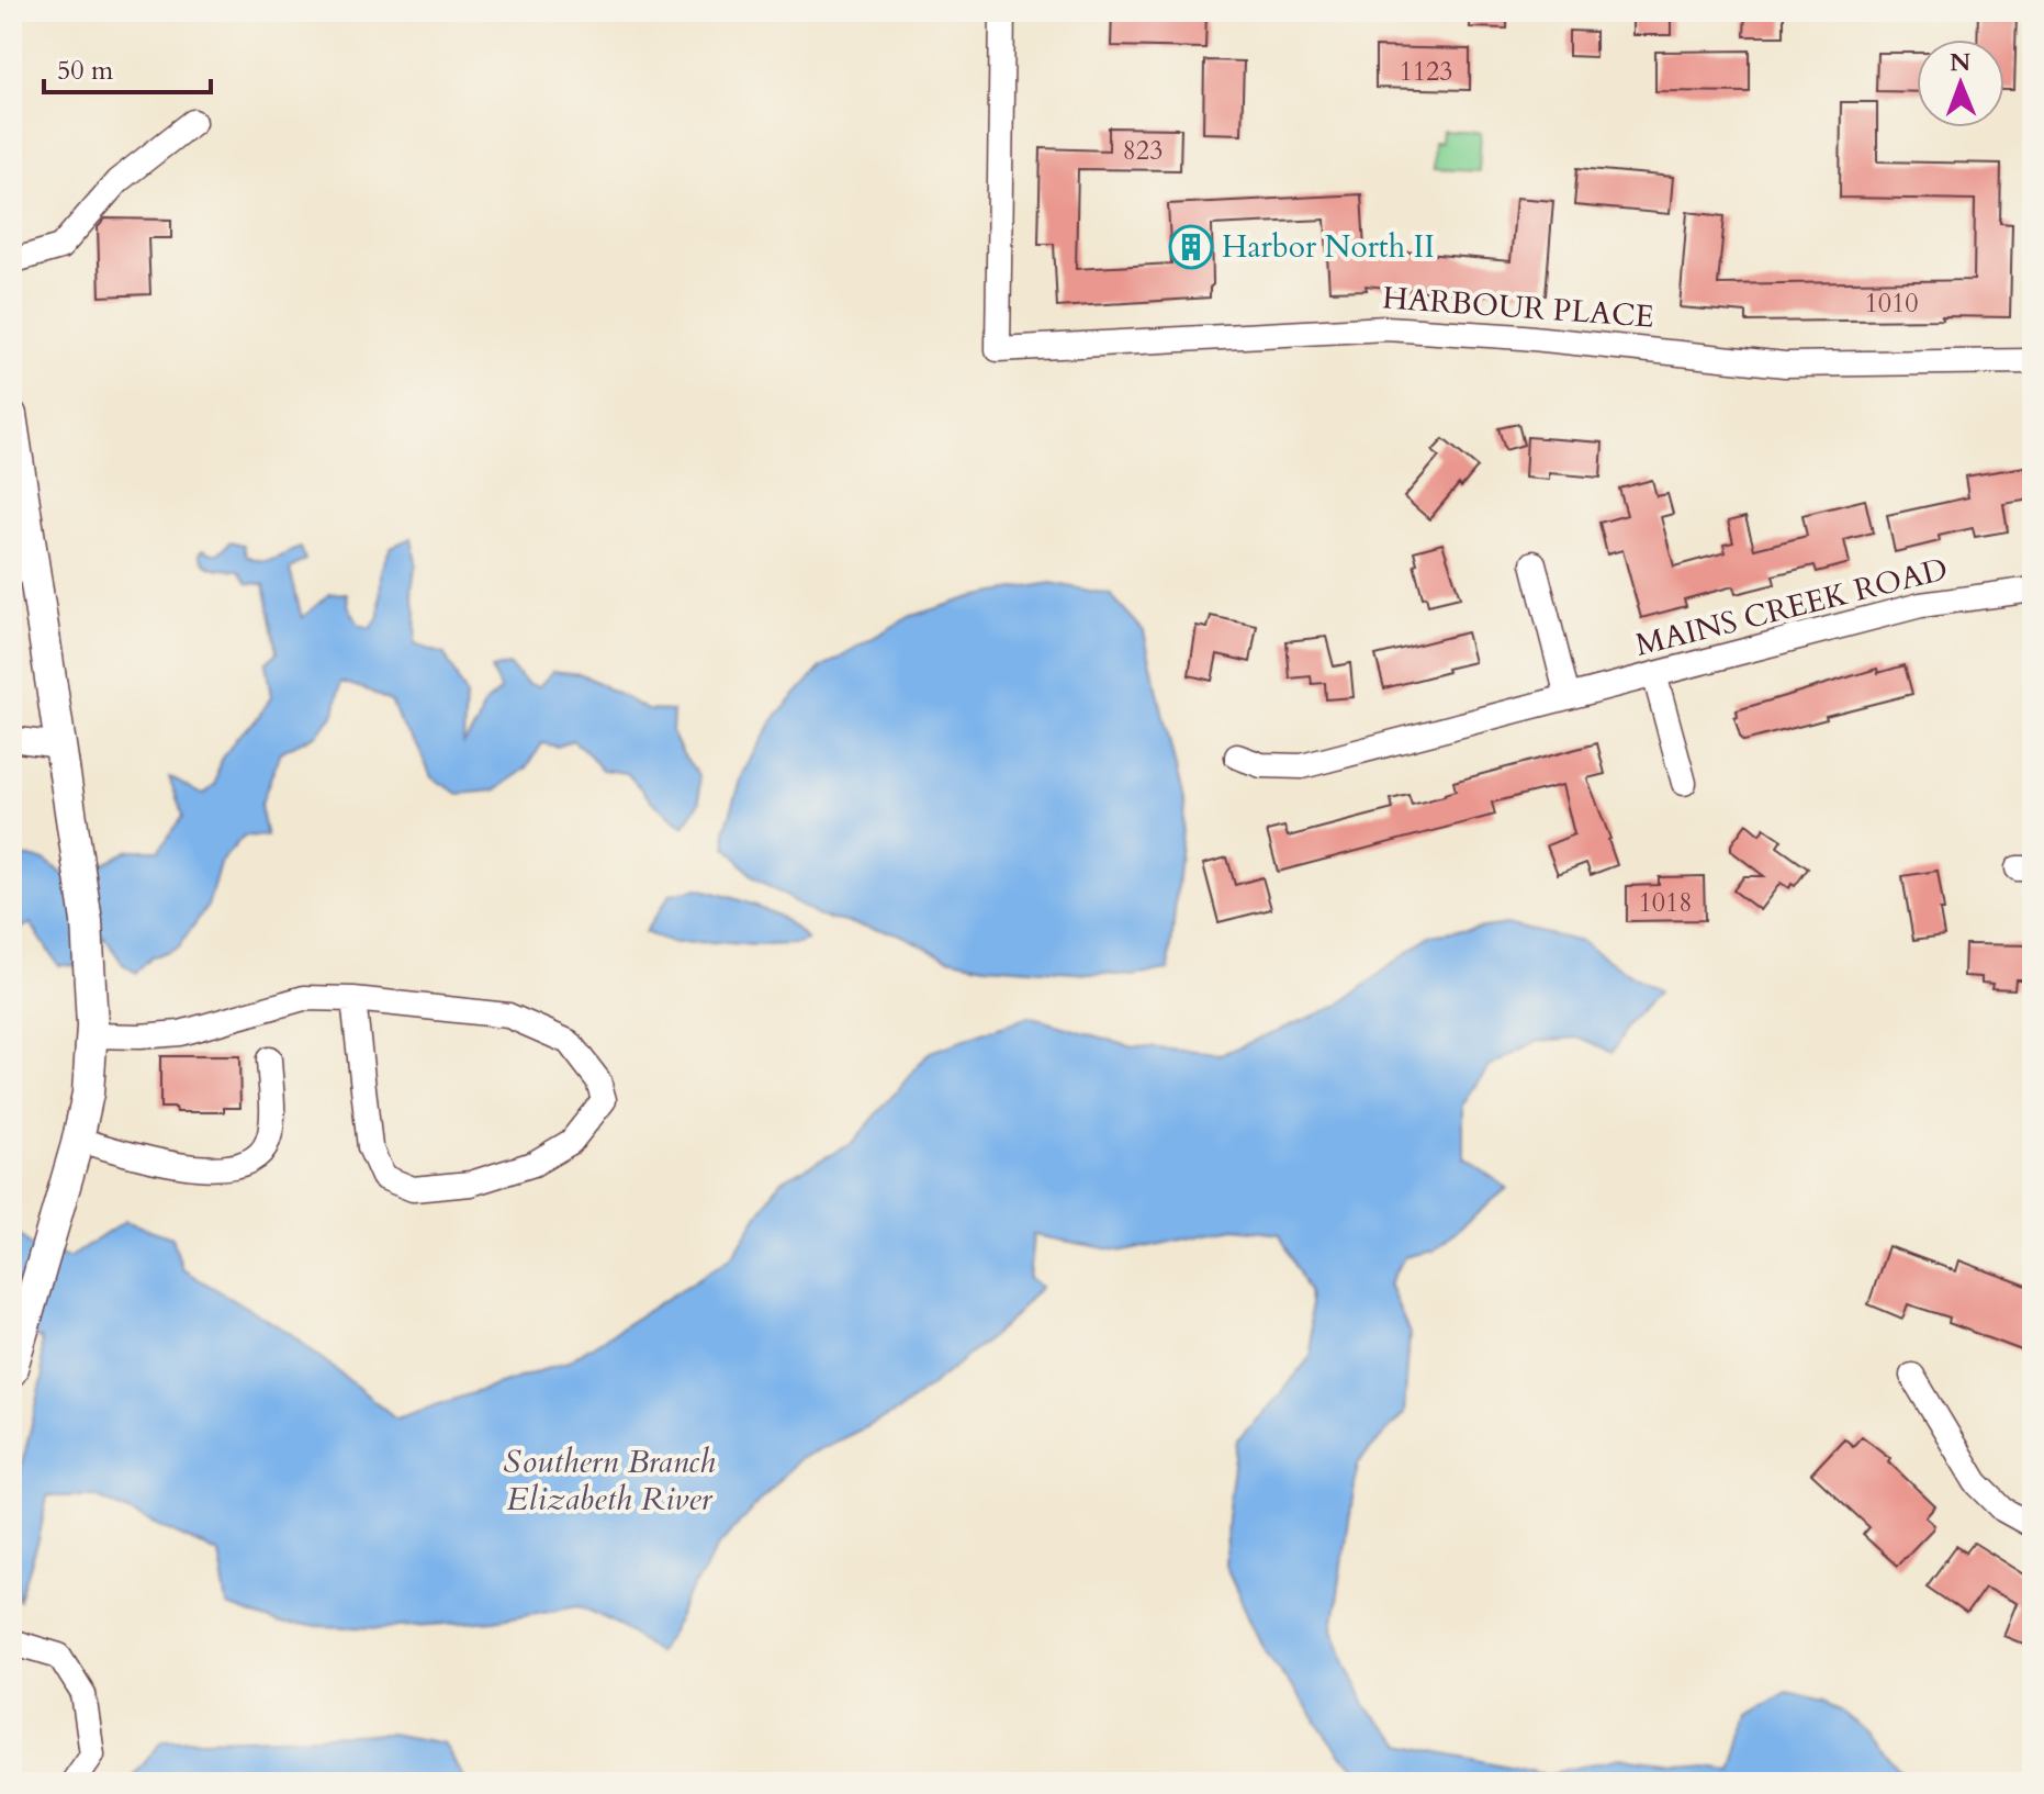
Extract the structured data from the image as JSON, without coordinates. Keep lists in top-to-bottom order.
{
  "streets": {
    "street": ["HARBOUR PLACE", "MAINS CREEK ROAD"]
  },
  "water": ["Southern Branch Elizabeth River"],
  "places": {
    "building": ["Harbor North II"]
  },
  "house_numbers": [
    "1123",
    "823",
    "1010",
    "1018"
  ],
  "scale_bar": "50 m",
  "north": "top"
}
